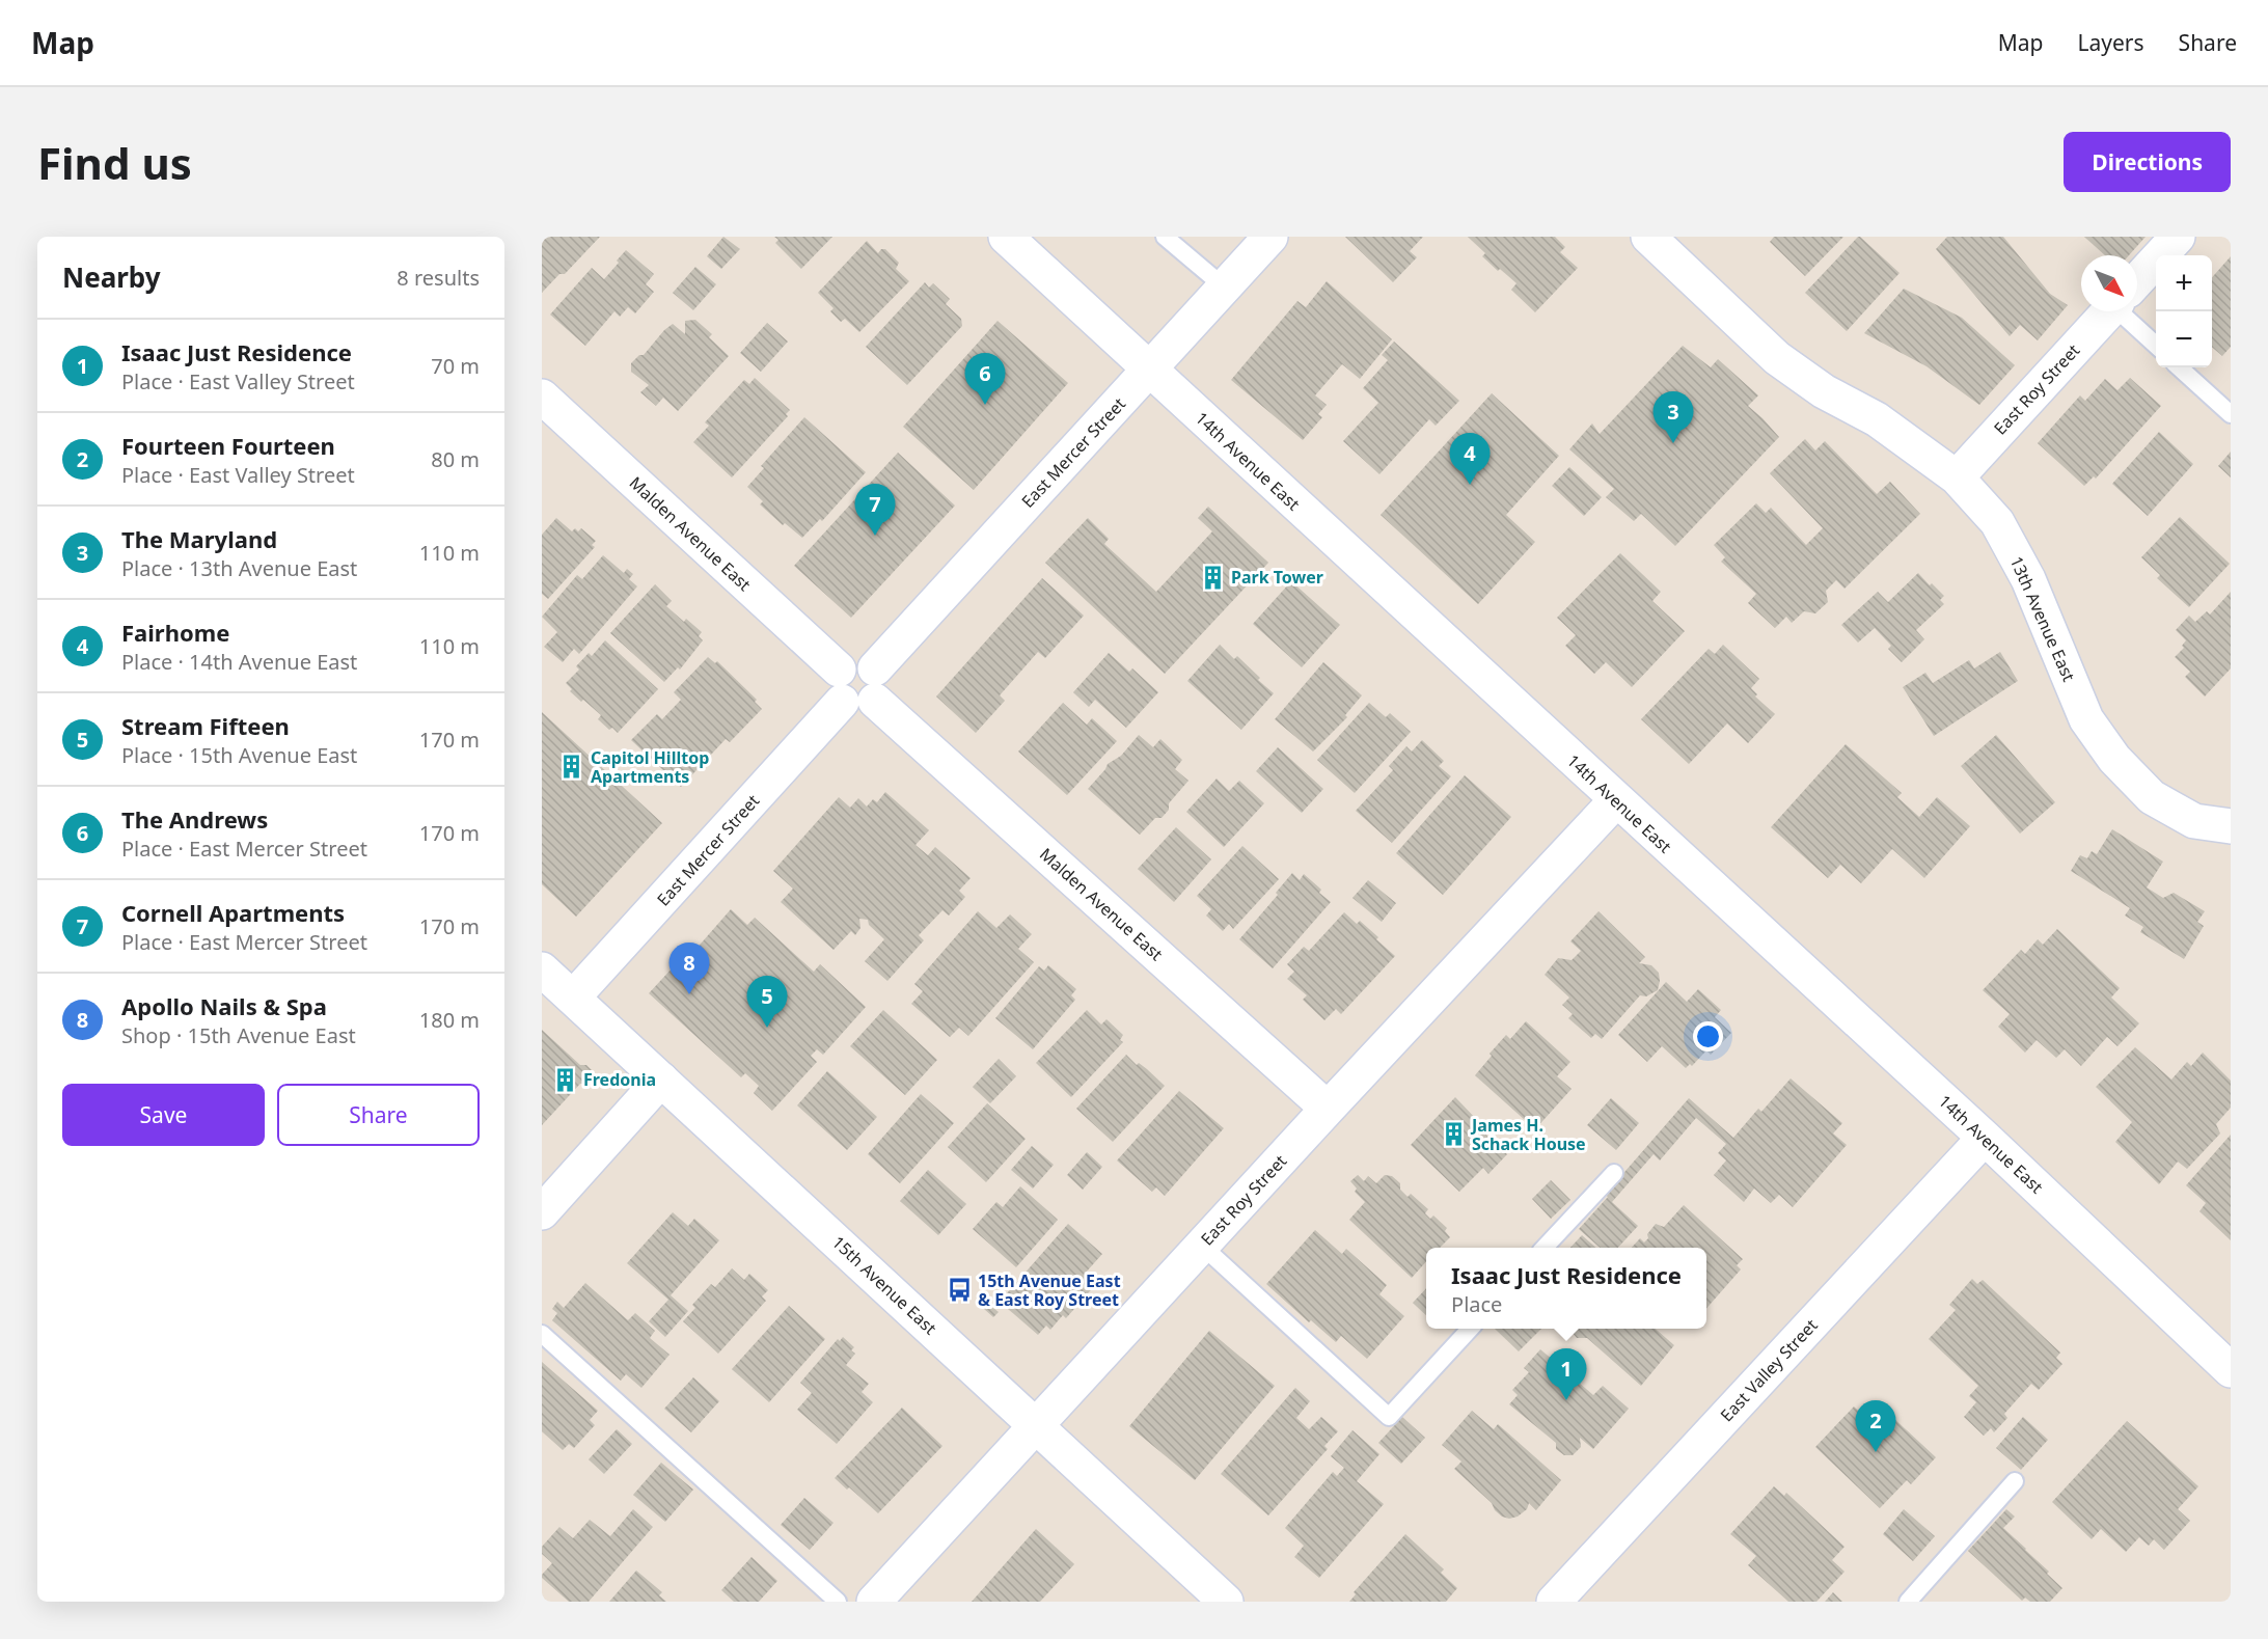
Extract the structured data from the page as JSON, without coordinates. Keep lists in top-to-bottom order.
{
  "streets": {
    "street": [
      "East Roy Street",
      "East Mercer Street",
      "14th Avenue East",
      "Malden Avenue East",
      "13th Avenue East",
      "15th Avenue East",
      "East Valley Street"
    ]
  },
  "crossings": [
    ["East Roy Street", "14th Avenue East"],
    ["East Roy Street", "Malden Avenue East"],
    ["East Roy Street", "13th Avenue East"],
    ["East Roy Street", "15th Avenue East"],
    ["East Mercer Street", "14th Avenue East"],
    ["East Mercer Street", "Malden Avenue East"],
    ["East Mercer Street", "15th Avenue East"],
    ["14th Avenue East", "East Valley Street"]
  ],
  "places": {
    "building": [
      "Park Tower",
      "Capitol Hilltop Apartments",
      "Fredonia",
      "James H. Schack House"
    ],
    "bus stop": ["15th Avenue East & East Roy Street"]
  },
  "north": "bottom right",
  "page": {
    "header": "Map",
    "nav": ["Map", "Layers", "Share"],
    "buttons": [
      "Directions",
      ["Save", "Share"]
    ],
    "title": "Find us",
    "heading": ["Nearby", "8 results"],
    "map_buttons": ["+", "−"],
    "list": [
      {
        "mark": "1",
        "name": "Isaac Just Residence",
        "note": "Place · East Valley Street",
        "value": "70 m"
      },
      {
        "mark": "2",
        "name": "Fourteen Fourteen",
        "note": "Place · East Valley Street",
        "value": "80 m"
      },
      {
        "mark": "3",
        "name": "The Maryland",
        "note": "Place · 13th Avenue East",
        "value": "110 m"
      },
      {
        "mark": "4",
        "name": "Fairhome",
        "note": "Place · 14th Avenue East",
        "value": "110 m"
      },
      {
        "mark": "5",
        "name": "Stream Fifteen",
        "note": "Place · 15th Avenue East",
        "value": "170 m"
      },
      {
        "mark": "6",
        "name": "The Andrews",
        "note": "Place · East Mercer Street",
        "value": "170 m"
      },
      {
        "mark": "7",
        "name": "Cornell Apartments",
        "note": "Place · East Mercer Street",
        "value": "170 m"
      },
      {
        "mark": "8",
        "name": "Apollo Nails & Spa",
        "note": "Shop · 15th Avenue East",
        "value": "180 m"
      }
    ],
    "pins": [
      "6",
      "3",
      "4",
      "7",
      "8",
      "5",
      "1",
      "2"
    ],
    "popup": ["Isaac Just Residence", "Place"]
  }
}
